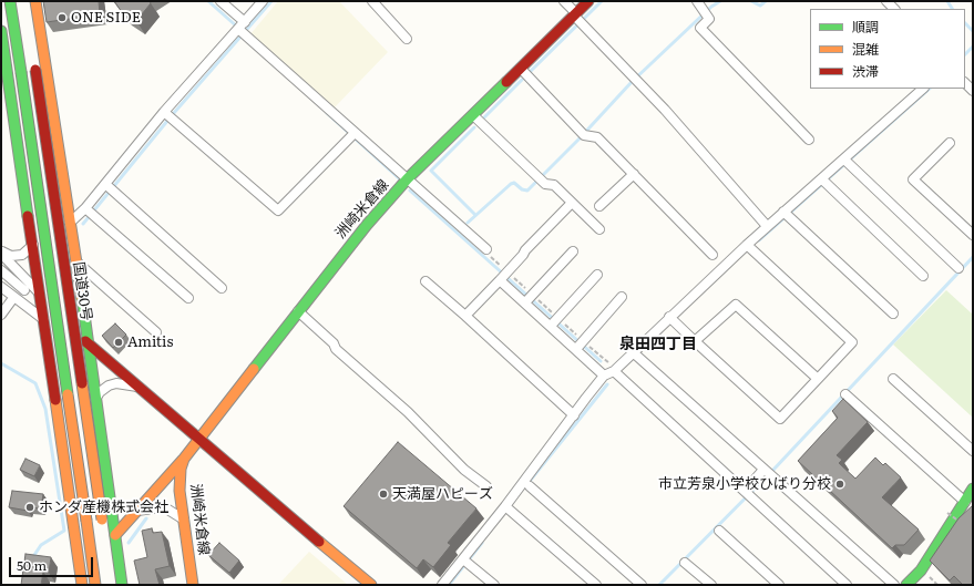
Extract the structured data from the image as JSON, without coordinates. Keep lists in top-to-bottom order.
{
  "streets": {
    "main road": ["洲崎米倉線", "国道30号"]
  },
  "districts": ["泉田四丁目"],
  "places": [
    "ONE SIDE",
    "Amitis",
    "市立芳泉小学校ひばり分校",
    "天満屋ハピーズ",
    "ホンダ産機株式会社"
  ],
  "legend": ["順調", "混雑", "渋滞"],
  "scale_bar": "50 m"
}
